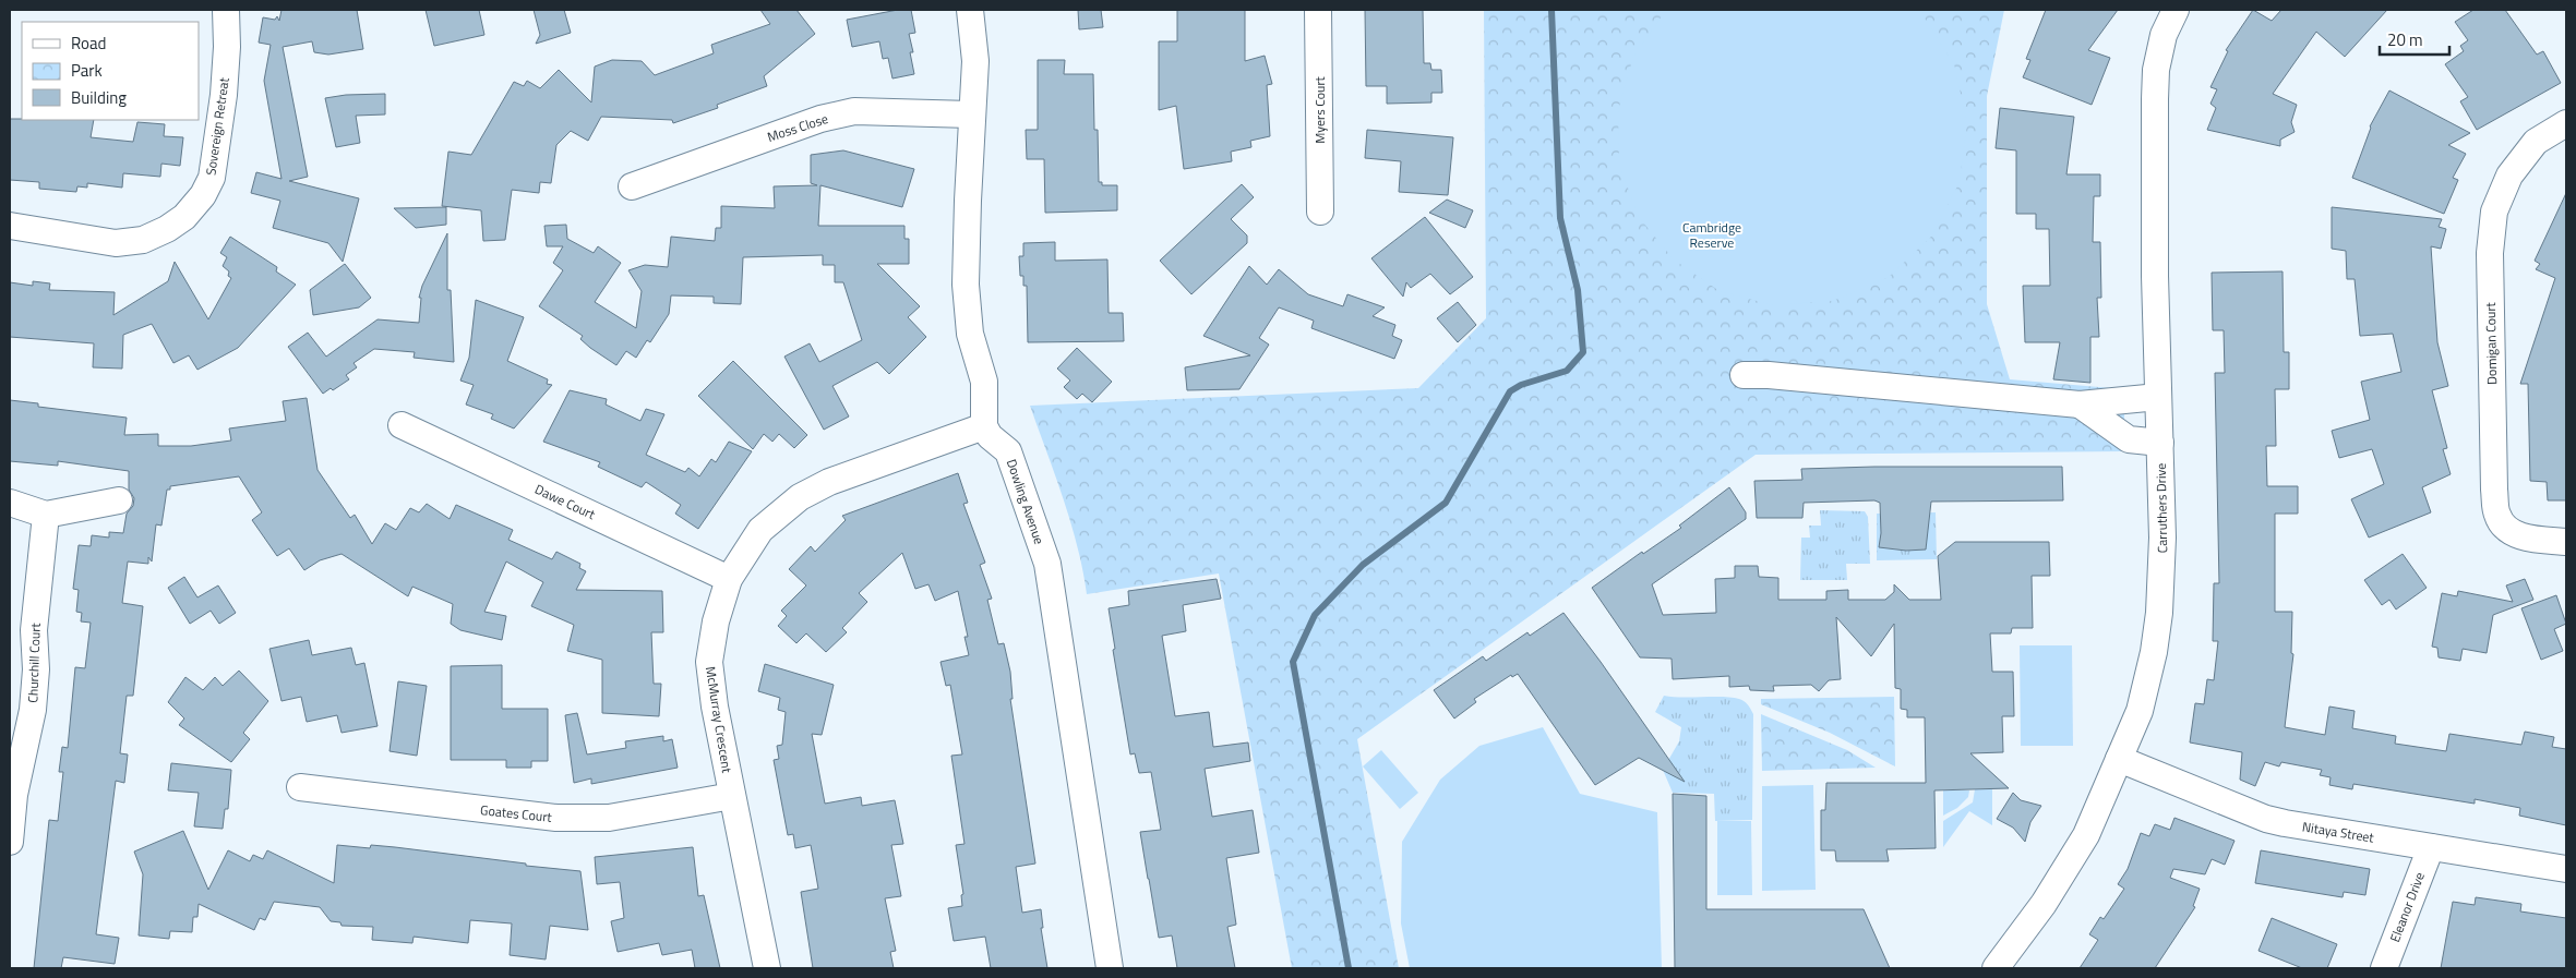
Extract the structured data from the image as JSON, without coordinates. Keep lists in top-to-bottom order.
{
  "streets": {
    "street": [
      "Myers Court",
      "Sovereign Retreat",
      "Moss Close",
      "Domigan Court",
      "Dawe Court",
      "Dowling Avenue",
      "Carruthers Drive",
      "Churchill Court",
      "McMurray Crescent",
      "Goates Court",
      "Nitaya Street",
      "Eleanor Drive"
    ]
  },
  "crossings": [
    ["Dawe Court", "McMurray Crescent"],
    ["Dowling Avenue", "McMurray Crescent"],
    ["Carruthers Drive", "Nitaya Street"],
    ["McMurray Crescent", "Goates Court"],
    ["Nitaya Street", "Eleanor Drive"]
  ],
  "parks": ["Cambridge Reserve"],
  "legend": ["Road", "Park", "Building"],
  "scale_bar": "20 m"
}
